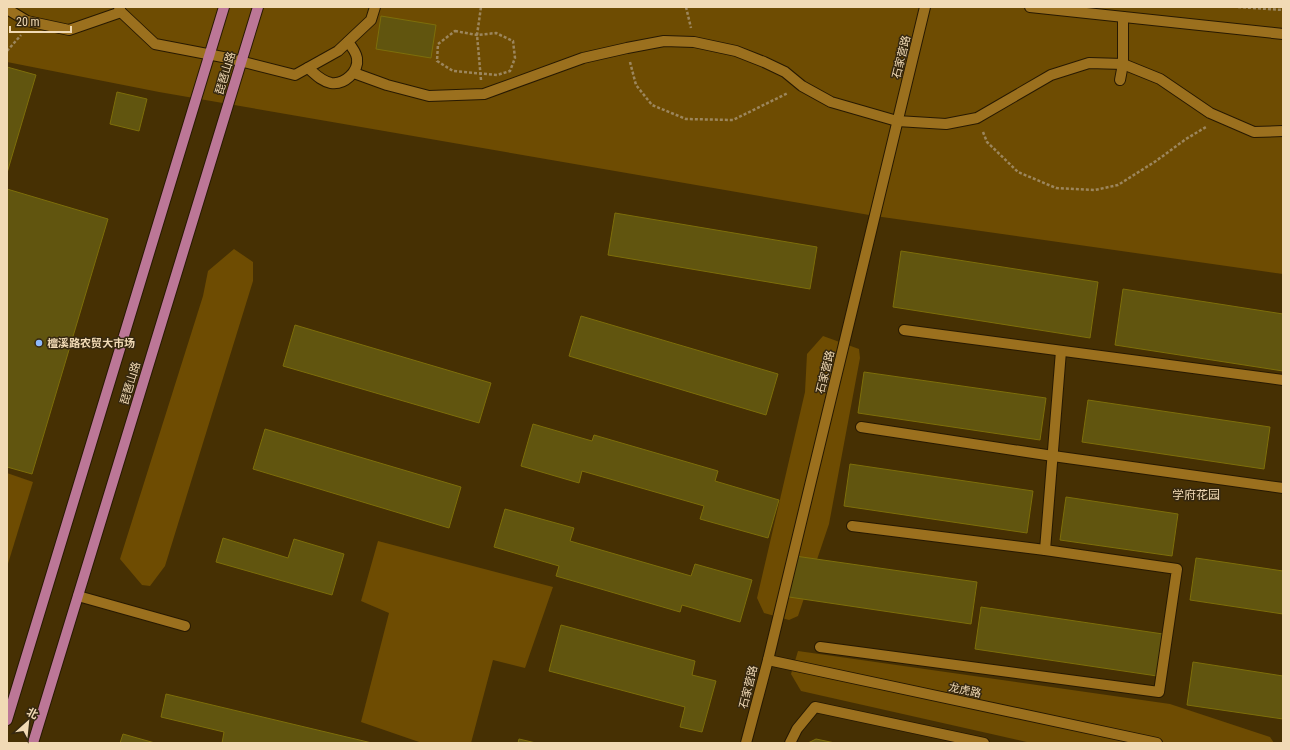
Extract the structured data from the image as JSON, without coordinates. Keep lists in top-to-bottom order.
{
  "streets": {
    "main road": ["琵琶山路"],
    "street": ["石家营路", "龙虎路"]
  },
  "crossings": [
    ["石家营路", "龙虎路"]
  ],
  "districts": ["学府花园"],
  "places": ["檀溪路农贸大市场"],
  "scale_bar": "20 m",
  "north": "top right"
}
